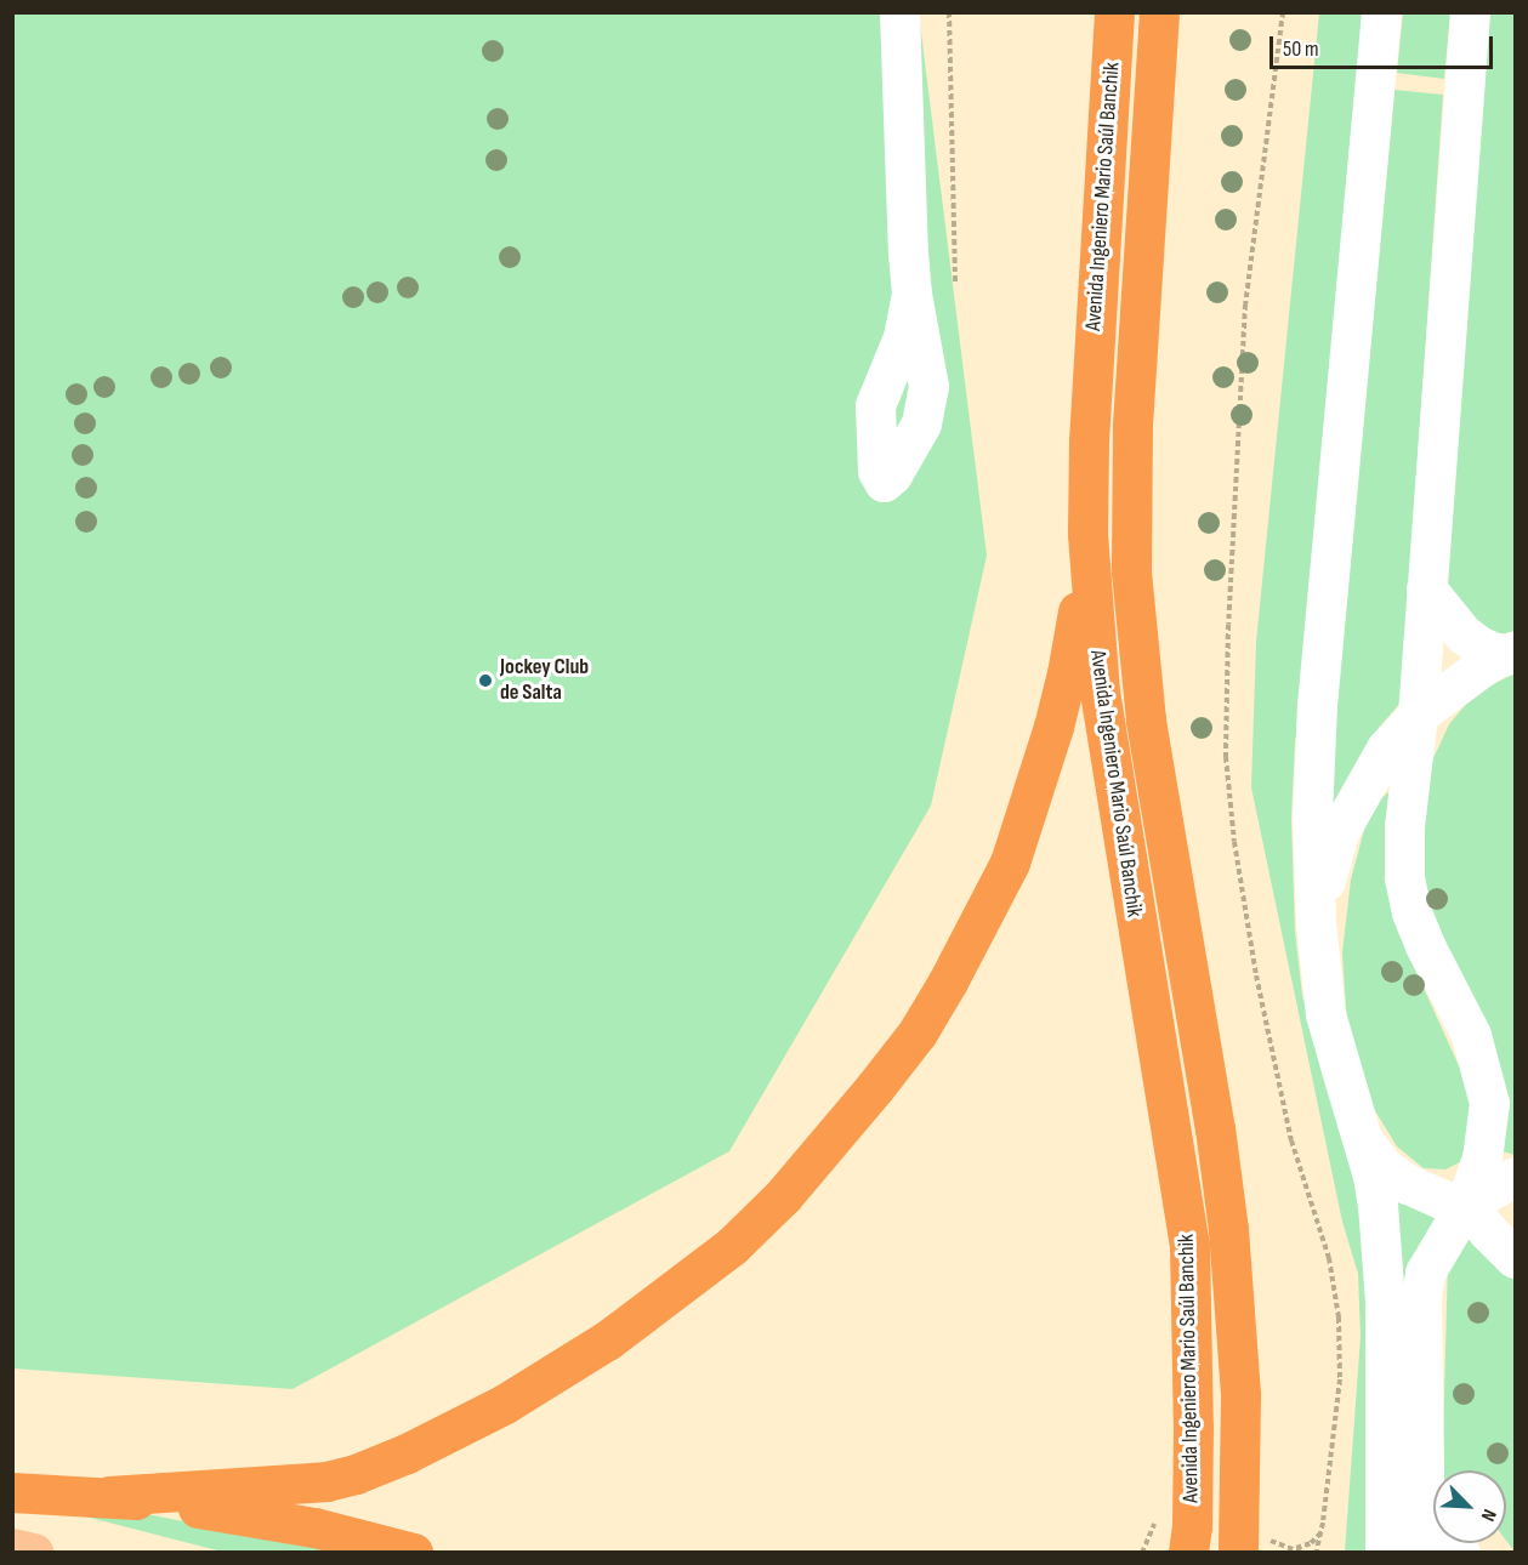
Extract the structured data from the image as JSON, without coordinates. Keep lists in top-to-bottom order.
{
  "streets": {
    "highway": ["Avenida Ingeniero Mario Saúl Banchik"]
  },
  "places": ["Jockey Club de Salta"],
  "scale_bar": "50 m",
  "north": "bottom right"
}
